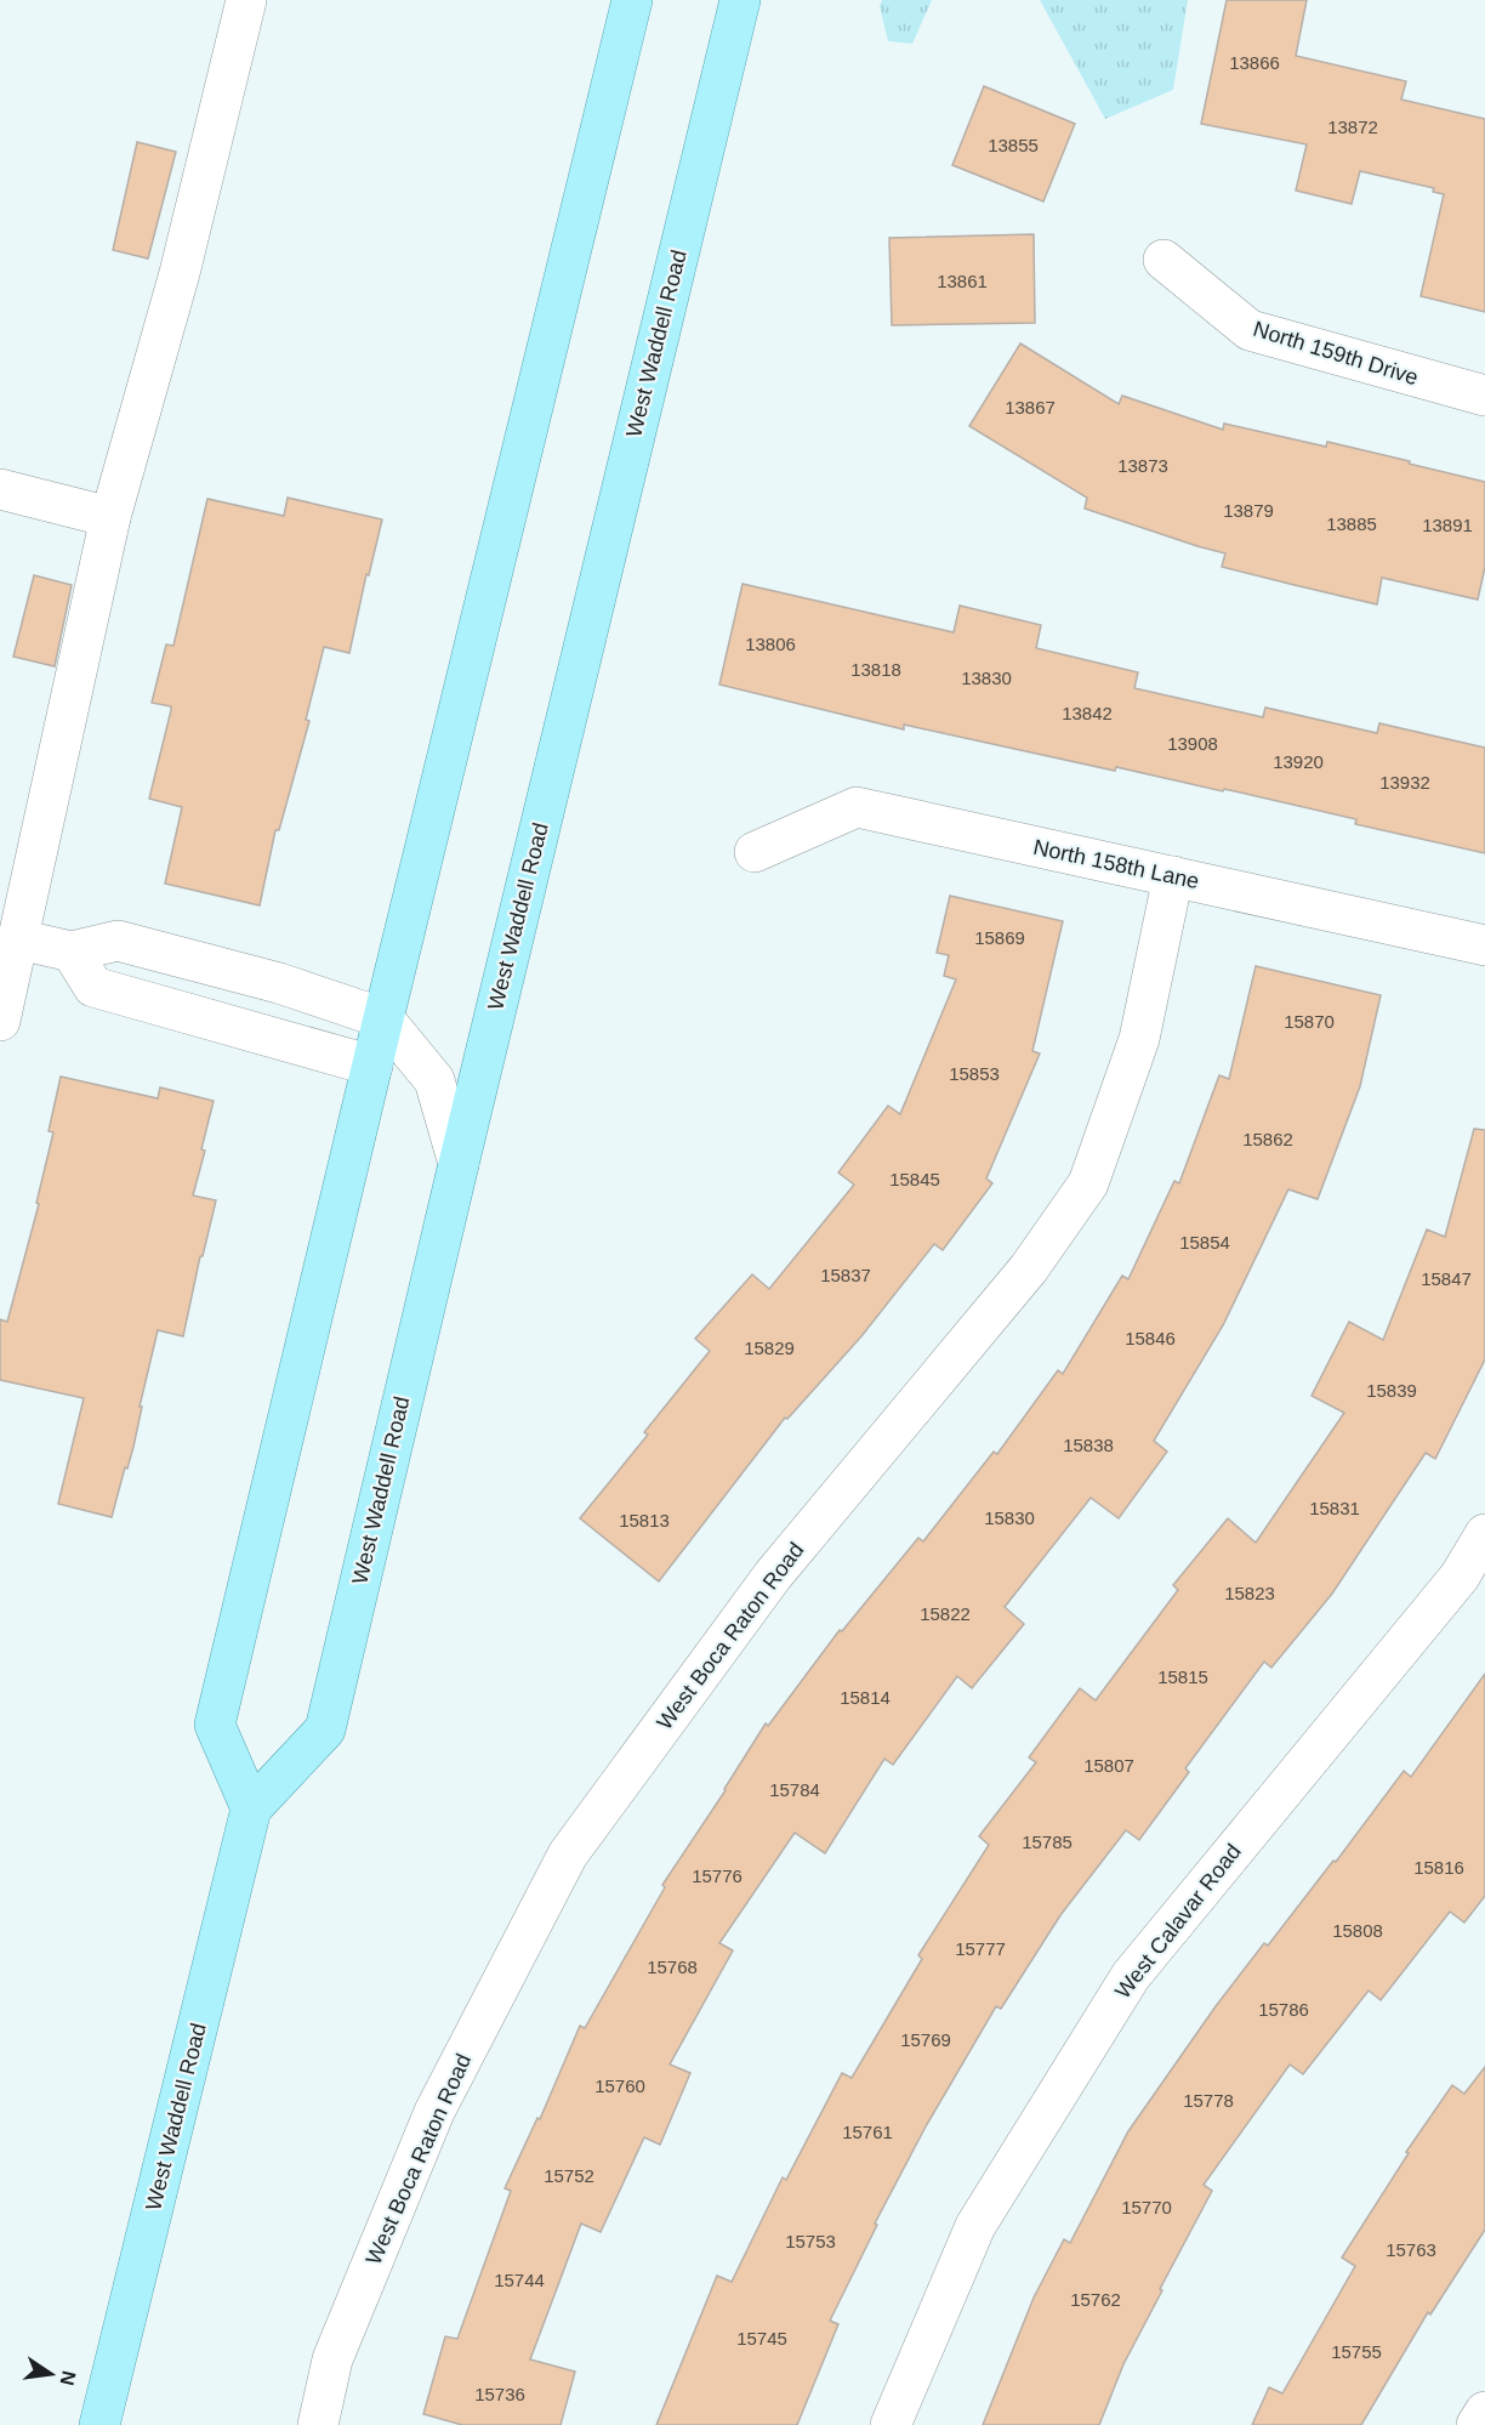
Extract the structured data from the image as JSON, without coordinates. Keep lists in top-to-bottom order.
{
  "streets": {
    "main road": ["West Waddell Road"],
    "street": [
      "North 159th Drive",
      "North 158th Lane",
      "West Boca Raton Road",
      "West Calavar Road"
    ]
  },
  "crossings": [
    ["North 158th Lane", "West Boca Raton Road"]
  ],
  "house_numbers": [
    "13866",
    "13872",
    "13855",
    "13861",
    "13867",
    "13873",
    "13879",
    "13885",
    "13891",
    "13806",
    "13818",
    "13830",
    "13842",
    "13908",
    "13920",
    "13932",
    "15869",
    "15870",
    "15853",
    "15862",
    "15845",
    "15854",
    "15837",
    "15847",
    "15846",
    "15829",
    "15839",
    "15838",
    "15831",
    "15830",
    "15813",
    "15823",
    "15822",
    "15815",
    "15814",
    "15807",
    "15784",
    "15785",
    "15816",
    "15776",
    "15808",
    "15777",
    "15768",
    "15786",
    "15769",
    "15760",
    "15778",
    "15761",
    "15752",
    "15770",
    "15753",
    "15763",
    "15744",
    "15762",
    "15745",
    "15755",
    "15736"
  ],
  "north": "right"
}
